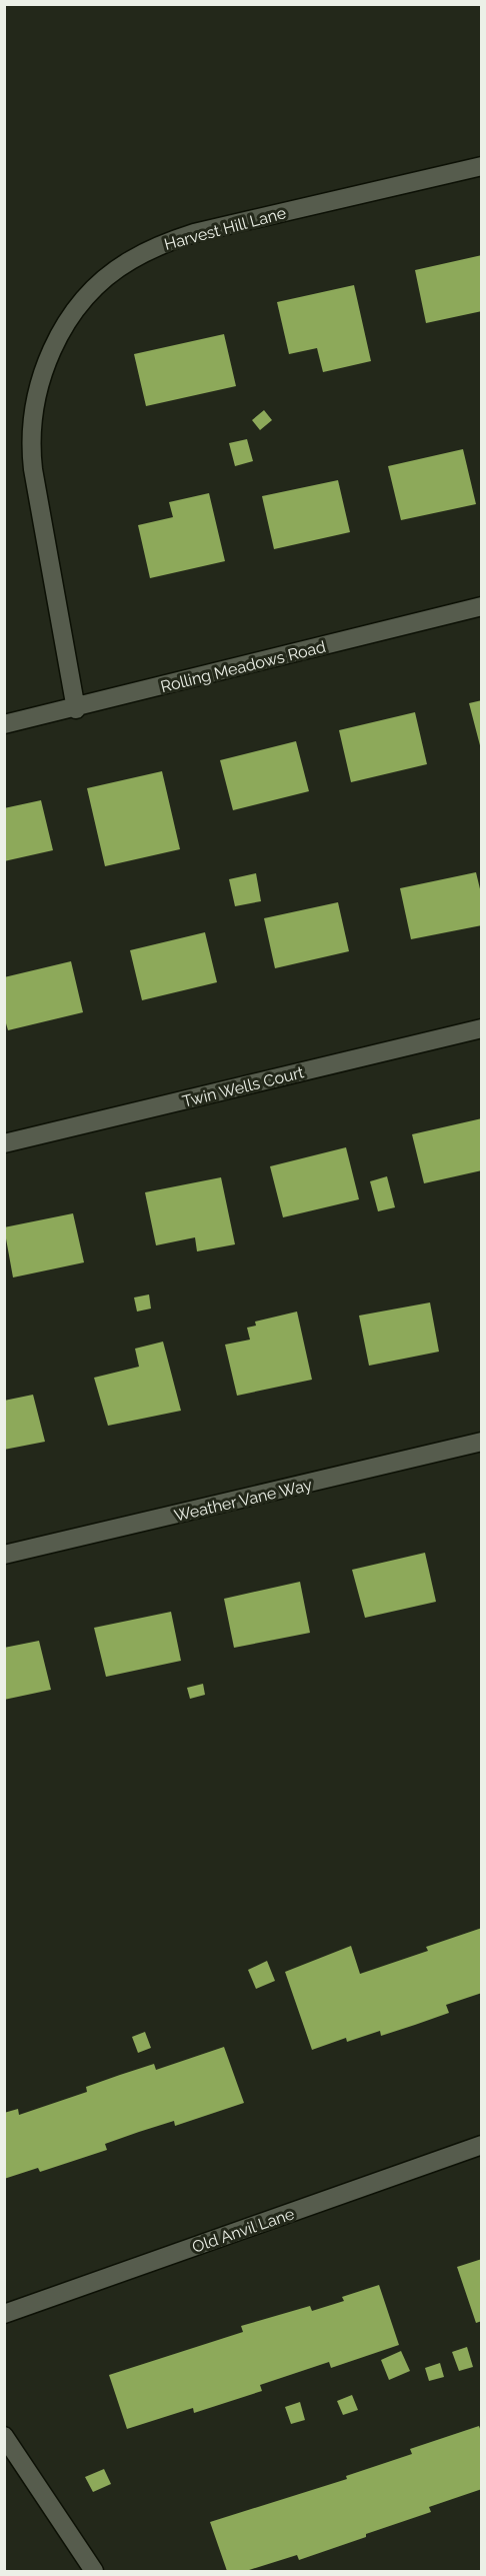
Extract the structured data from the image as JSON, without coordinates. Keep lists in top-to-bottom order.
{
  "streets": {
    "street": [
      "Harvest Hill Lane",
      "Rolling Meadows Road",
      "Twin Wells Court",
      "Weather Vane Way",
      "Old Anvil Lane"
    ]
  },
  "crossings": [
    ["Harvest Hill Lane", "Rolling Meadows Road"]
  ]
}
